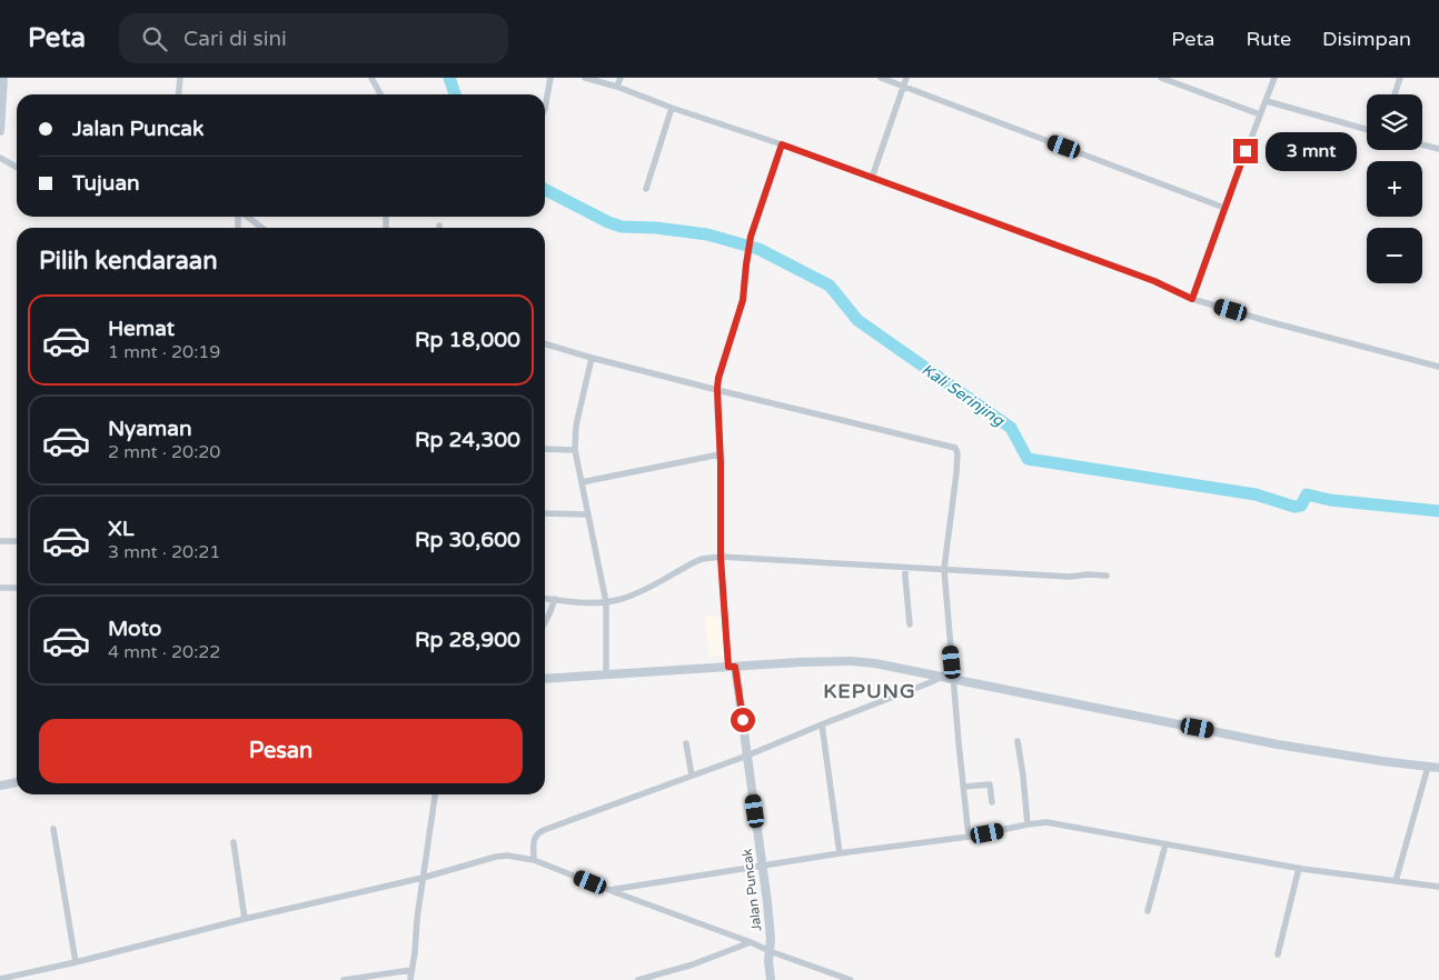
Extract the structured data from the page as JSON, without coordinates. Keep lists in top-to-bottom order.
{
  "streets": {
    "main road": ["Jalan Puncak"]
  },
  "districts": ["KEPUNG"],
  "water": ["Kali Serinjing"],
  "page": {
    "header": "Peta",
    "search": "Cari di sini",
    "nav": ["Peta", "Rute", "Disimpan"],
    "map_buttons": ["+", "−"],
    "banner": ["Jalan Puncak", "Tujuan"],
    "bubble": "3 mnt",
    "heading": "Pilih kendaraan",
    "list": [
      {
        "name": "Hemat",
        "note": "1 mnt · 20:19",
        "value": "Rp 18,000"
      },
      {
        "name": "Nyaman",
        "note": "2 mnt · 20:20",
        "value": "Rp 24,300"
      },
      {
        "name": "XL",
        "note": "3 mnt · 20:21",
        "value": "Rp 30,600"
      },
      {
        "name": "Moto",
        "note": "4 mnt · 20:22",
        "value": "Rp 28,900"
      }
    ],
    "buttons": "Pesan"
  }
}
